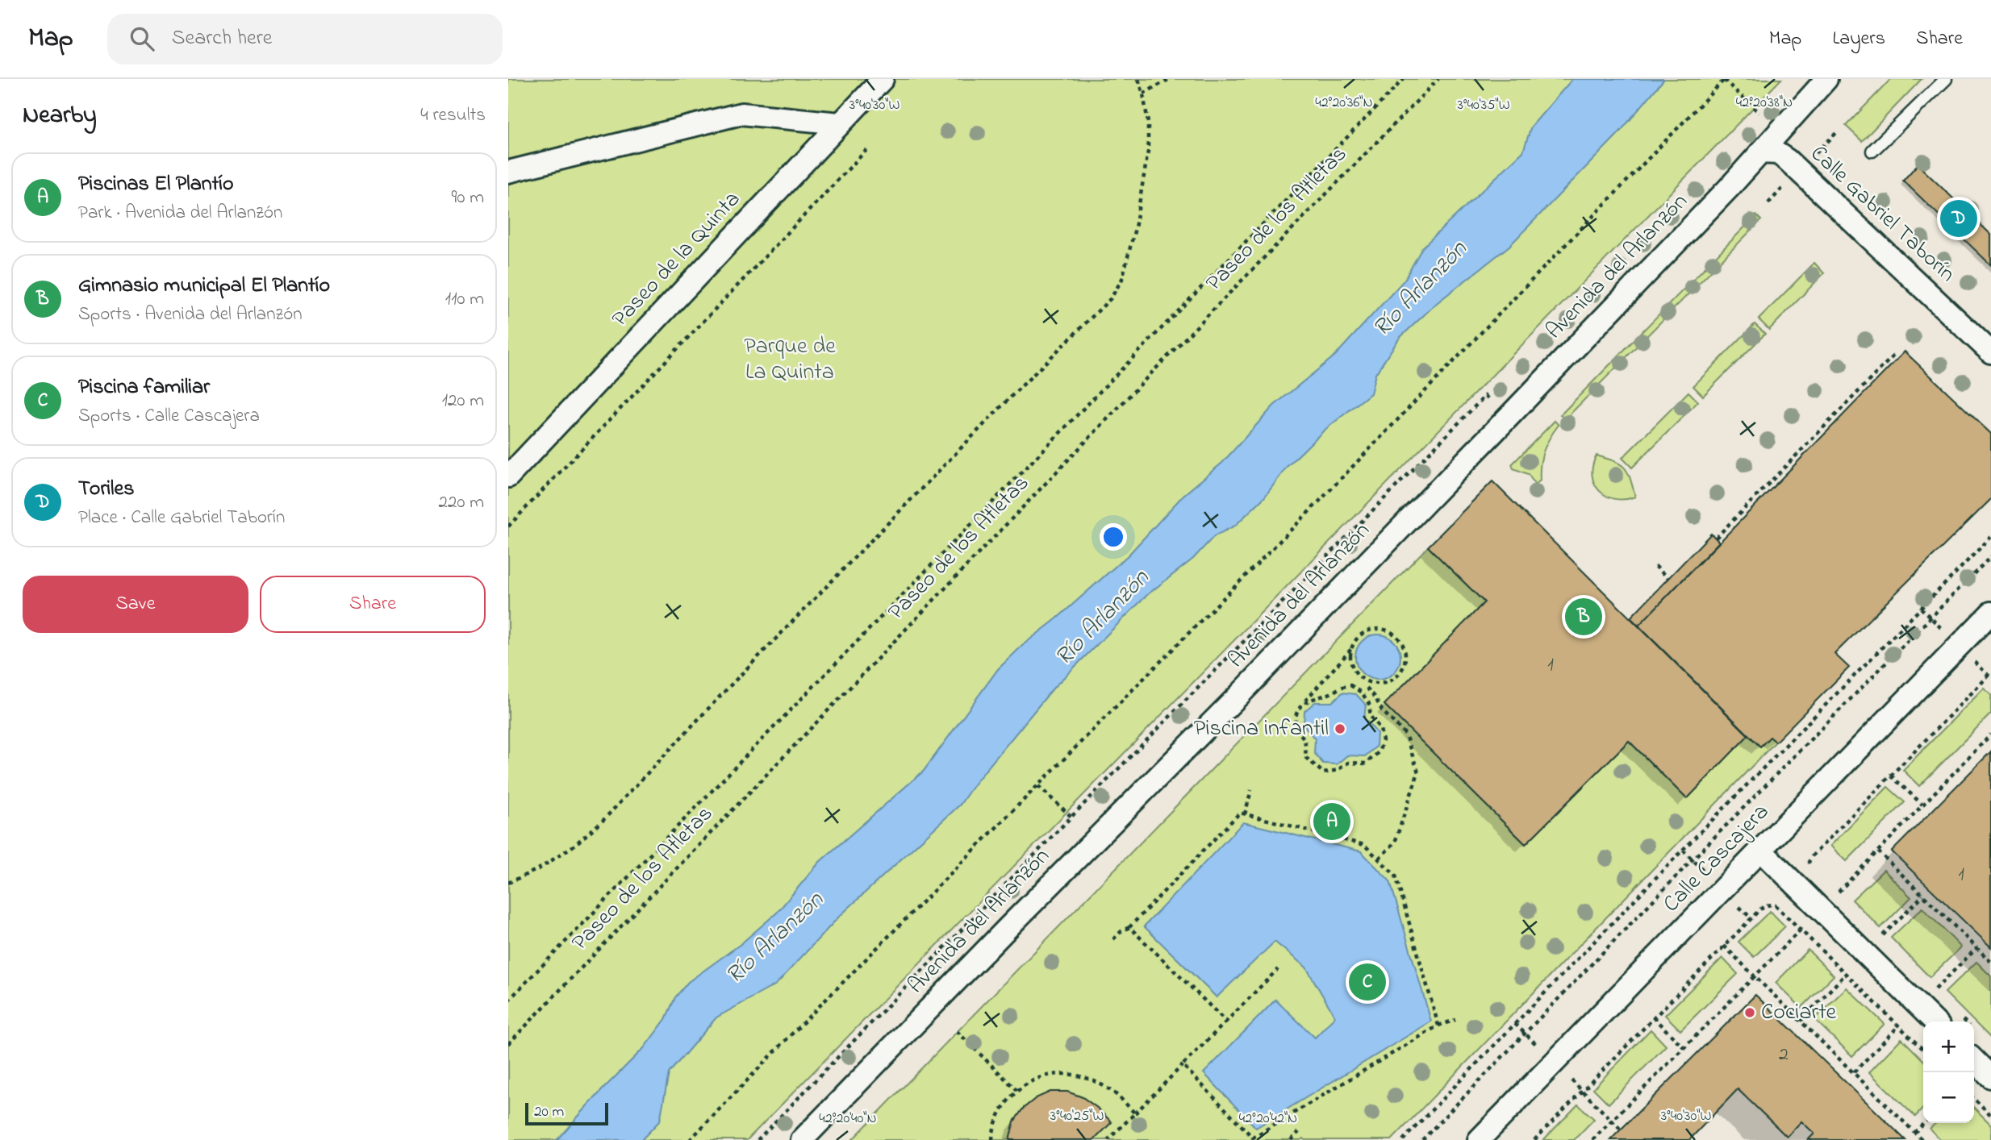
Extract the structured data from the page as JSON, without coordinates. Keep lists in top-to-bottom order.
{
  "streets": {
    "street": [
      "Calle Gabriel Taborín",
      "Paseo de la Quinta",
      "Avenida del Arlanzón",
      "Calle Cascajera"
    ],
    "path": ["Paseo de los Atletas"]
  },
  "crossings": [
    ["Calle Gabriel Taborín", "Avenida del Arlanzón"]
  ],
  "water": ["Río Arlanzón"],
  "parks": ["Parque de La Quinta"],
  "places": ["Piscina infantil", "Cociarte"],
  "house_numbers": ["1", "1", "2"],
  "scale_bar": "20 m",
  "page": {
    "header": "Map",
    "search": "Search here",
    "nav": ["Map", "Layers", "Share"],
    "heading": ["Nearby", "4 results"],
    "list": [
      {
        "mark": "A",
        "name": "Piscinas El Plantío",
        "note": "Park · Avenida del Arlanzón",
        "value": "90 m"
      },
      {
        "mark": "B",
        "name": "Gimnasio municipal El Plantío",
        "note": "Sports · Avenida del Arlanzón",
        "value": "110 m"
      },
      {
        "mark": "C",
        "name": "Piscina familiar",
        "note": "Sports · Calle Cascajera",
        "value": "120 m"
      },
      {
        "mark": "D",
        "name": "Toriles",
        "note": "Place · Calle Gabriel Taborín",
        "value": "220 m"
      }
    ],
    "pins": [
      "D",
      "B",
      "A",
      "C"
    ],
    "buttons": ["Save", "Share"],
    "map_buttons": ["+", "−"],
    "scale": "20 m"
  },
  "coordinates": [
    "42°20'36\"N",
    "42°20'38\"N",
    "3°40'30\"W",
    "3°40'35\"W",
    "3°40'25\"W",
    "42°20'40\"N",
    "42°20'42\"N"
  ]
}
